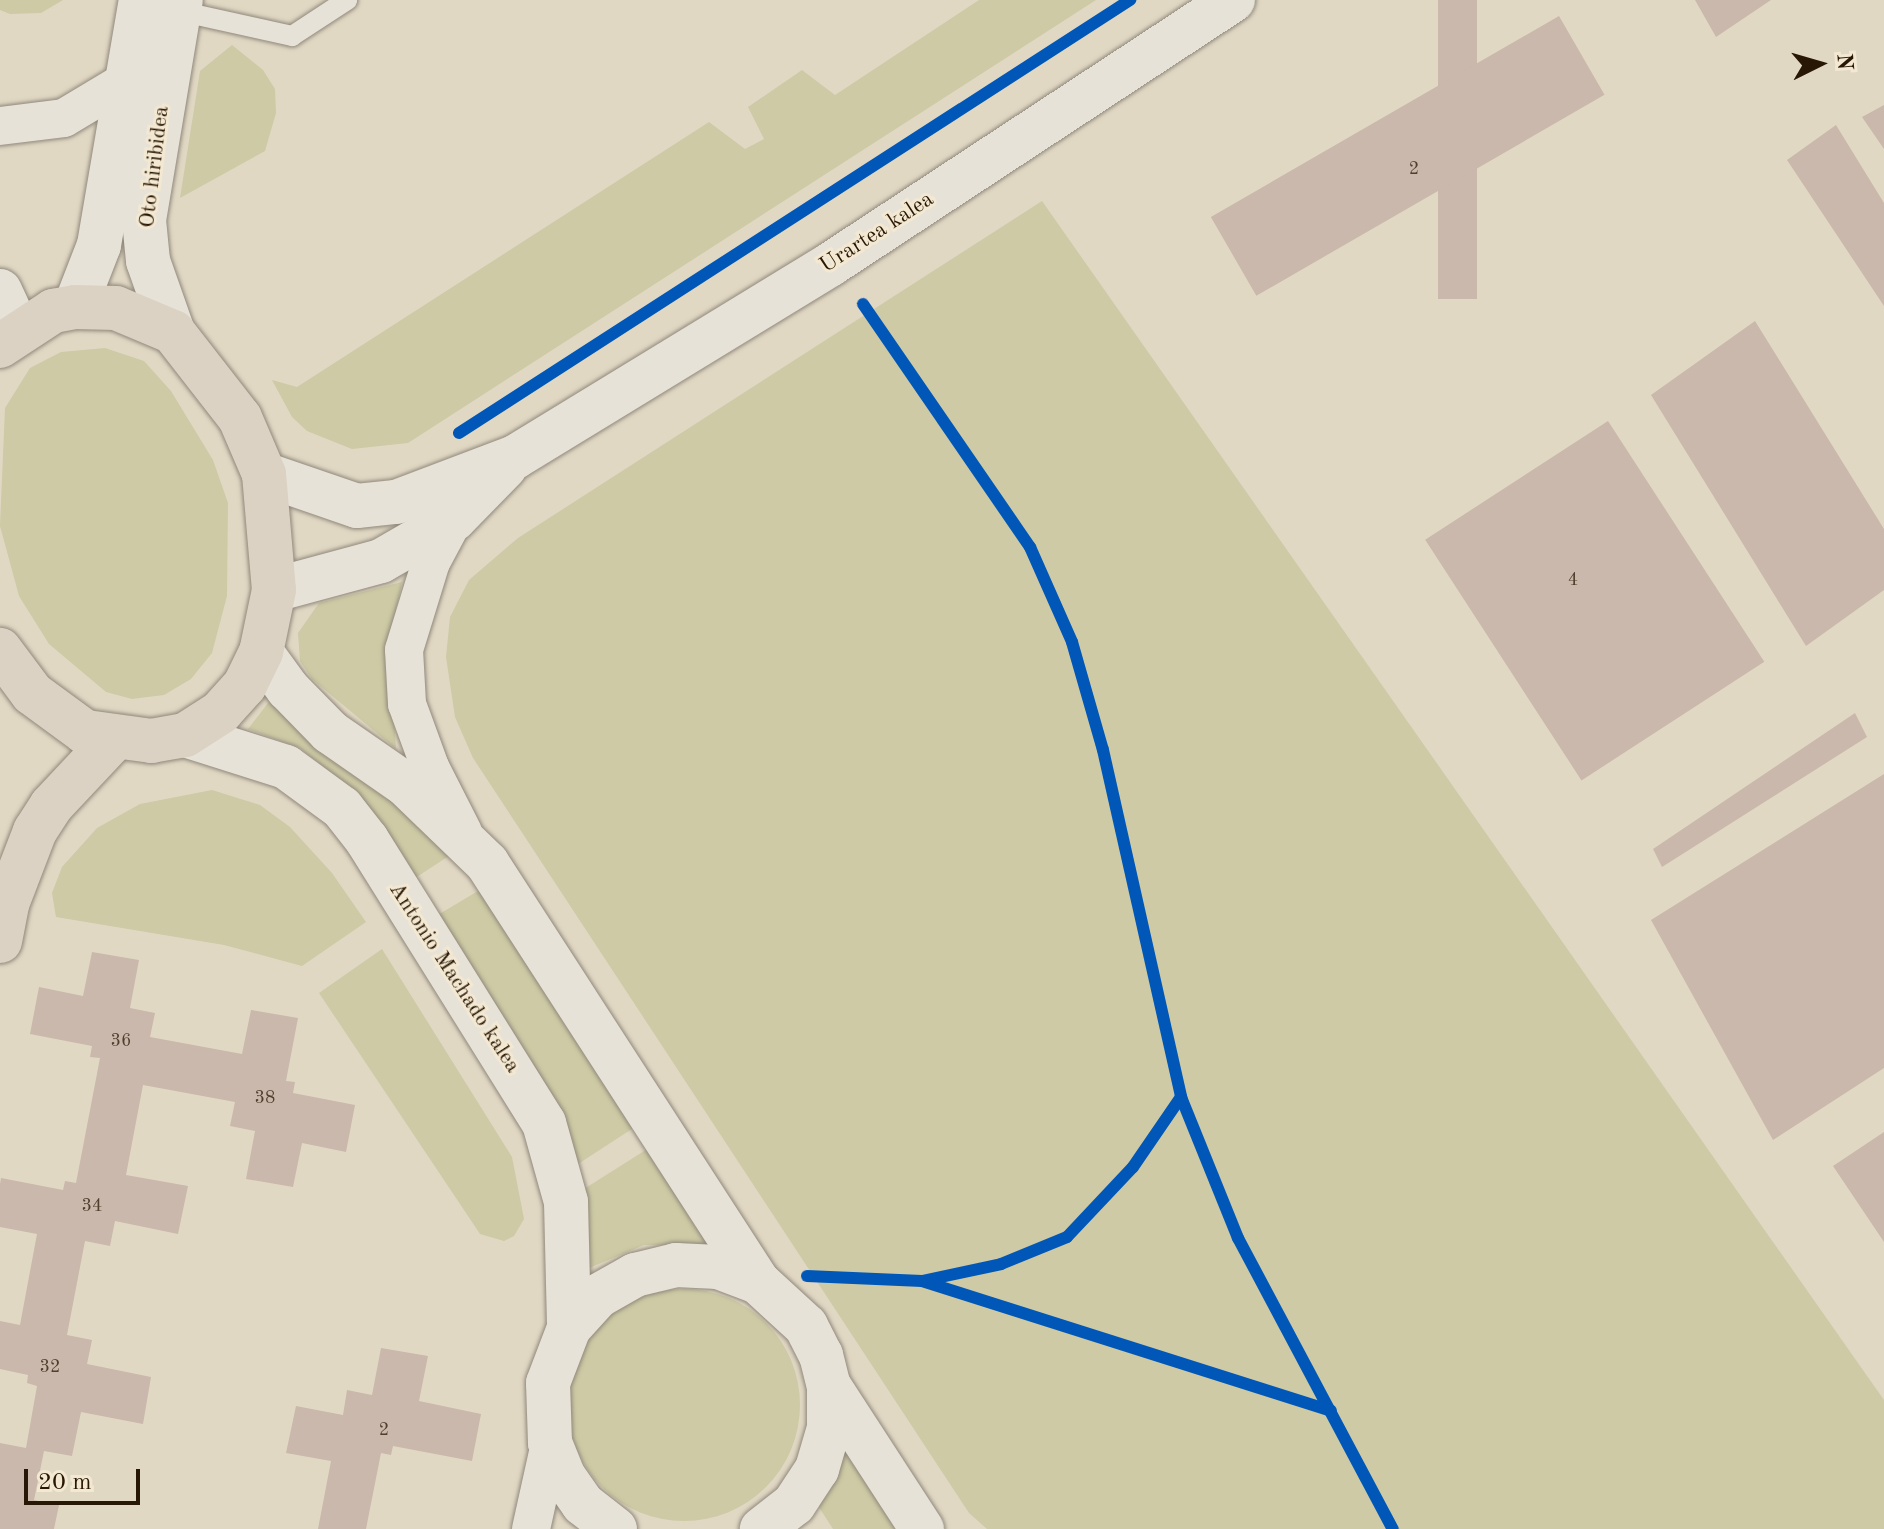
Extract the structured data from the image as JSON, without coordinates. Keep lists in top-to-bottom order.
{
  "streets": {
    "main road": ["Oto hiribidea", "Urartea kalea", "Antonio Machado kalea"]
  },
  "house_numbers": [
    "2",
    "4",
    "36",
    "38",
    "34",
    "32",
    "2"
  ],
  "scale_bar": "20 m",
  "north": "right"
}
